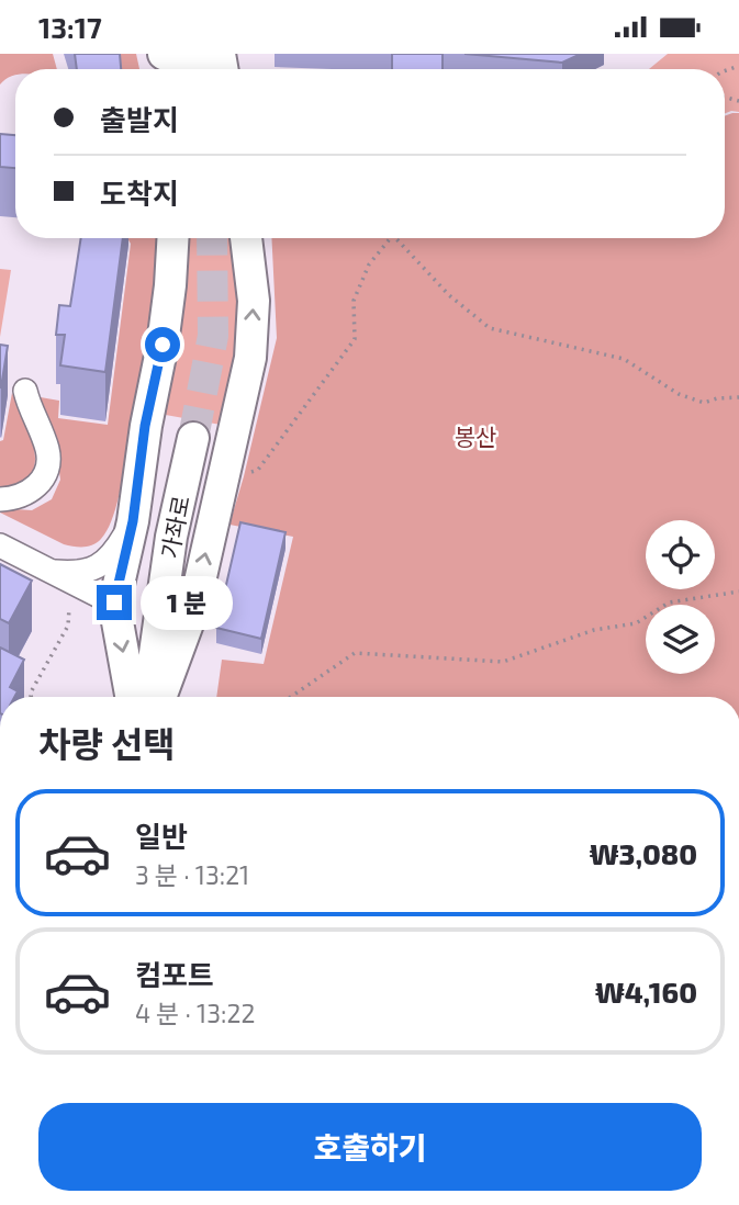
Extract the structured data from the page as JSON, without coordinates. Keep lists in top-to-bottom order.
{
  "streets": {
    "main road": ["가좌로"]
  },
  "parks": ["봉산"],
  "page": {
    "status": "13:17",
    "banner": ["출발지", "도착지"],
    "bubble": "1 분",
    "heading": "차량 선택",
    "list": [
      {
        "name": "일반",
        "note": "3 분 · 13:21",
        "value": "₩3,080"
      },
      {
        "name": "컴포트",
        "note": "4 분 · 13:22",
        "value": "₩4,160"
      }
    ],
    "buttons": "호출하기"
  }
}
